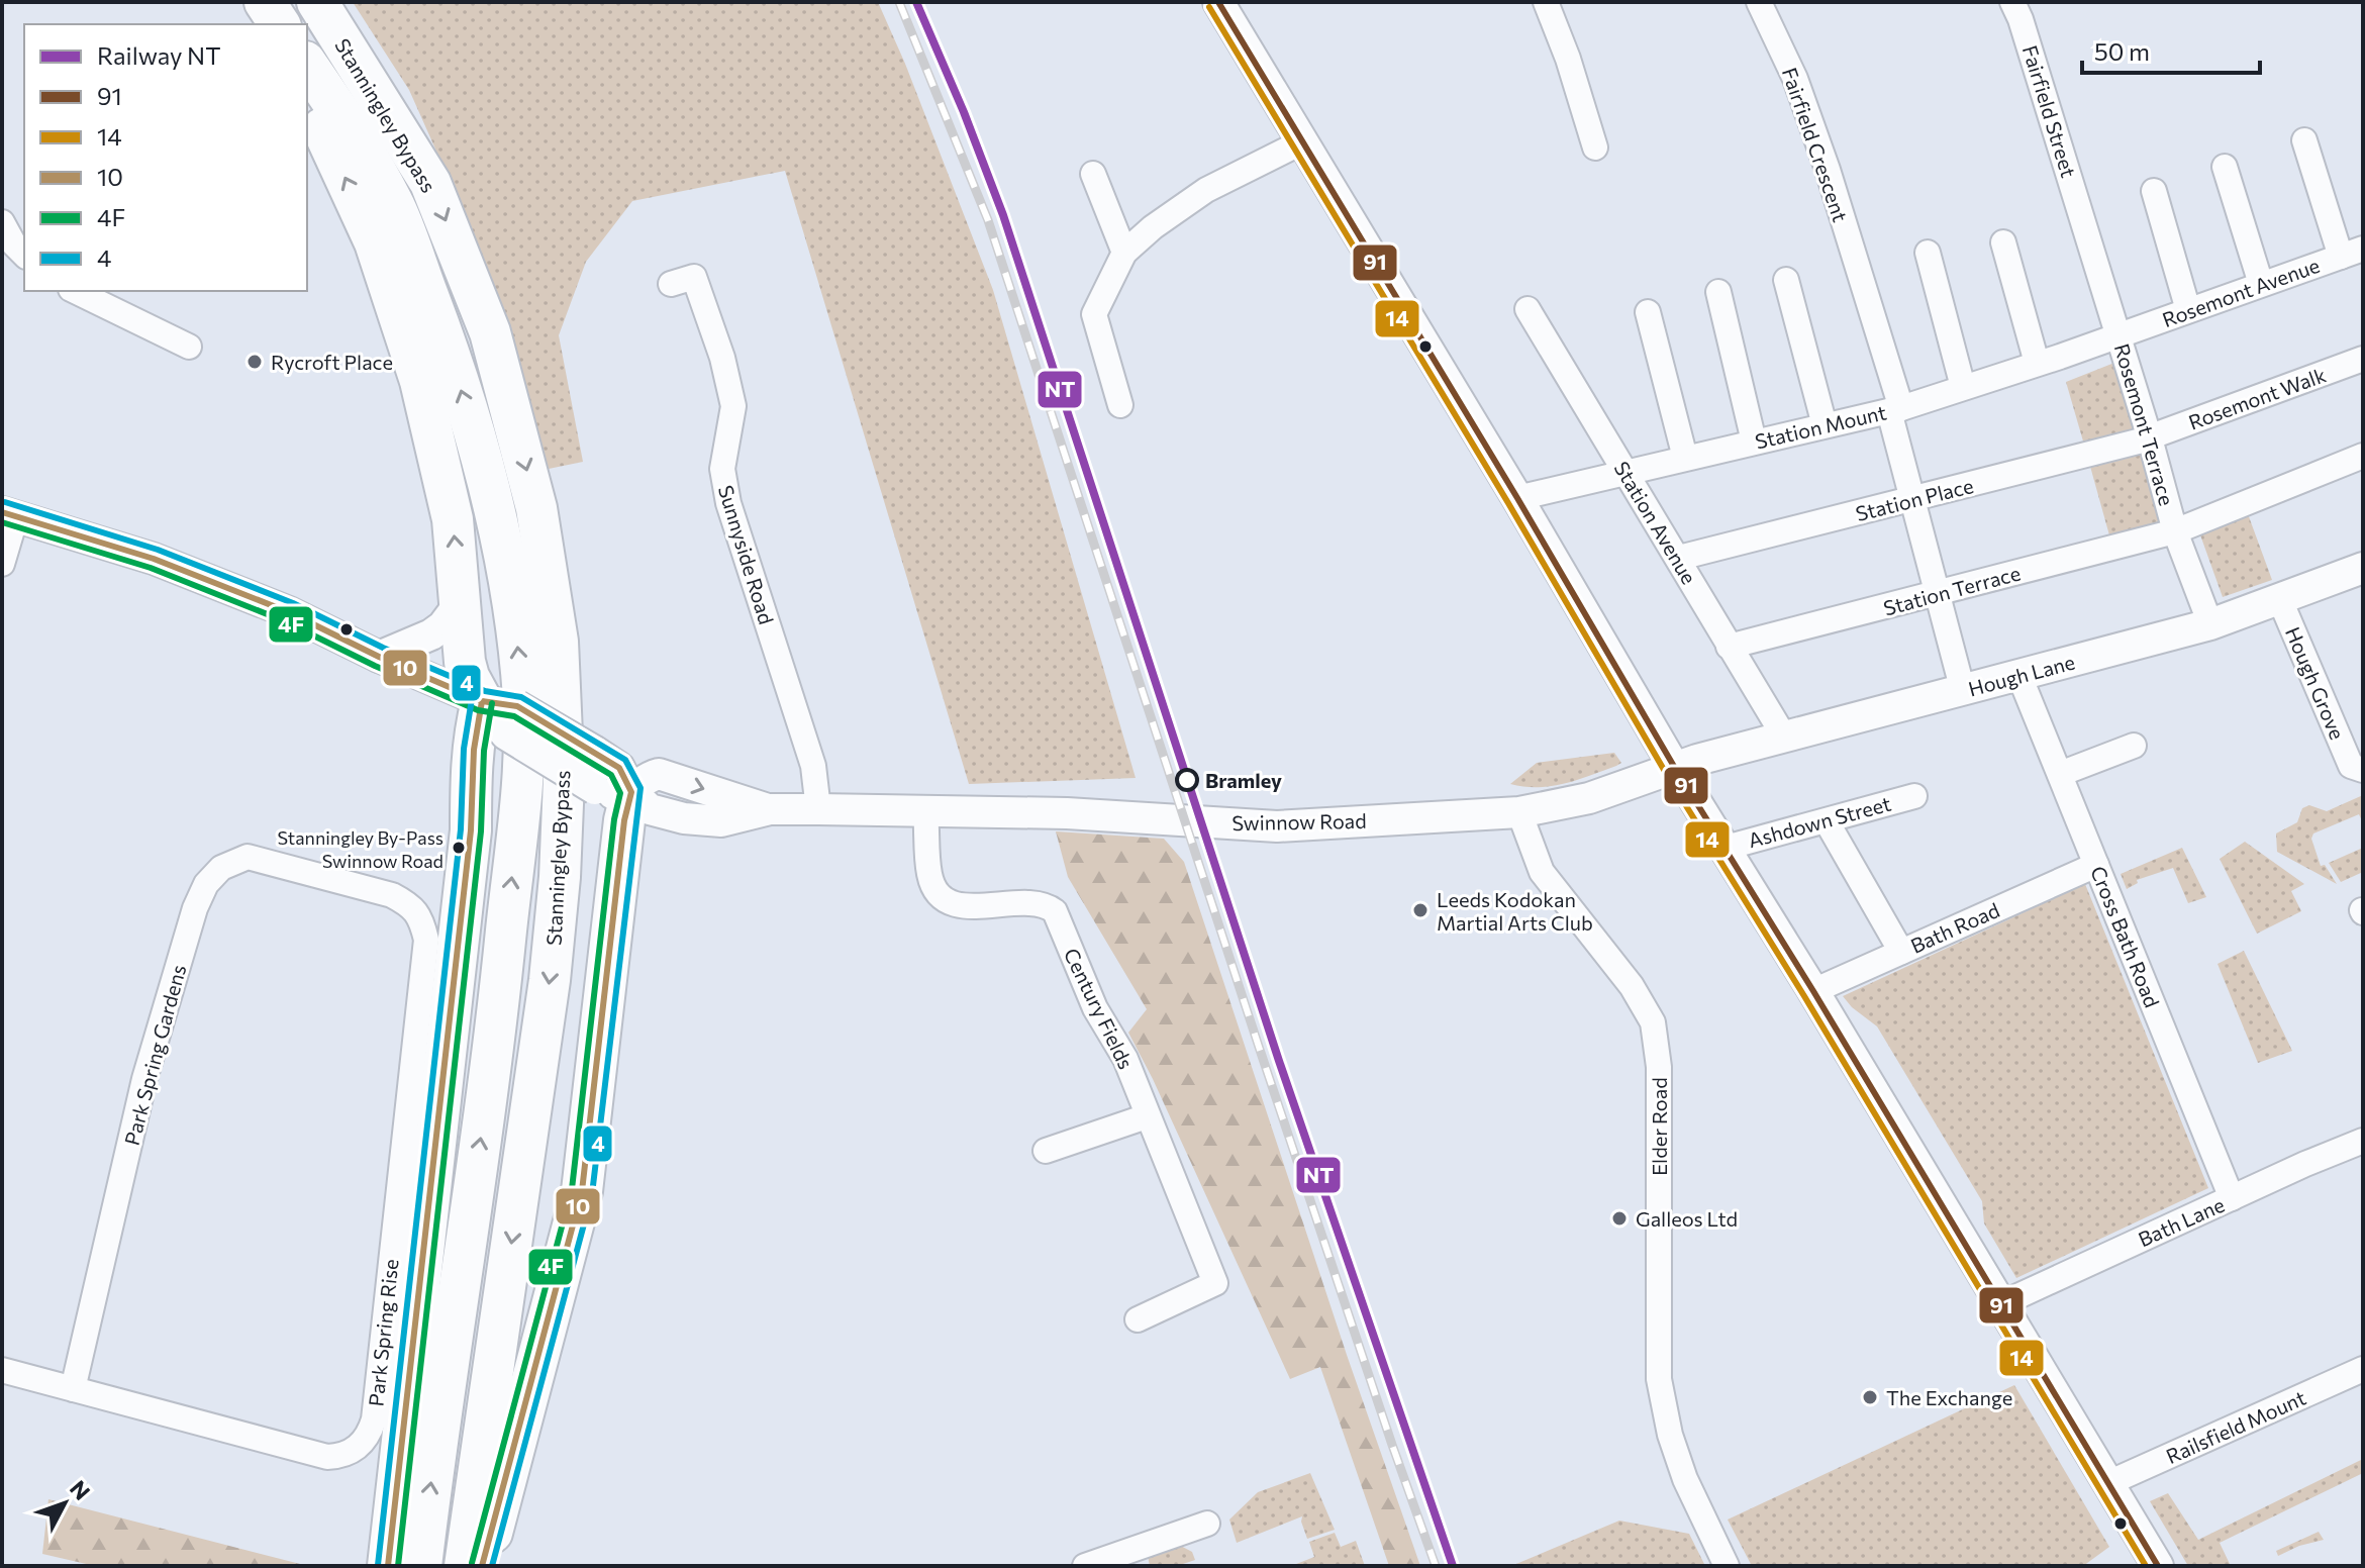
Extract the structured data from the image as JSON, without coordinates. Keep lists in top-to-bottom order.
{
  "streets": {
    "highway": ["Stanningley Bypass"],
    "street": [
      "Fairfield Street",
      "Fairfield Crescent",
      "Rosemont Avenue",
      "Rosemont Walk",
      "Rosemont Terrace",
      "Station Mount",
      "Station Place",
      "Station Avenue",
      "Sunnyside Road",
      "Station Terrace",
      "Hough Lane",
      "Hough Grove",
      "Swinnow Road",
      "Ashdown Street",
      "Bath Road",
      "Cross Bath Road",
      "Century Fields",
      "Park Spring Gardens",
      "Elder Road",
      "Bath Lane",
      "Park Spring Rise",
      "Railsfield Mount"
    ]
  },
  "crossings": [
    ["Fairfield Street", "Rosemont Terrace"],
    ["Fairfield Crescent", "Station Mount"],
    ["Fairfield Crescent", "Station Place"],
    ["Fairfield Crescent", "Station Terrace"],
    ["Fairfield Crescent", "Hough Lane"],
    ["Rosemont Avenue", "Rosemont Terrace"],
    ["Rosemont Avenue", "Station Mount"],
    ["Rosemont Walk", "Rosemont Terrace"],
    ["Rosemont Walk", "Station Place"],
    ["Rosemont Terrace", "Station Mount"],
    ["Rosemont Terrace", "Station Place"],
    ["Rosemont Terrace", "Station Terrace"],
    ["Rosemont Terrace", "Hough Lane"],
    ["Station Mount", "Station Avenue"],
    ["Station Place", "Station Avenue"],
    ["Station Avenue", "Station Terrace"],
    ["Station Avenue", "Hough Lane"],
    ["Sunnyside Road", "Swinnow Road"],
    ["Hough Lane", "Hough Grove"],
    ["Hough Lane", "Swinnow Road"],
    ["Hough Lane", "Cross Bath Road"],
    ["Swinnow Road", "Century Fields"],
    ["Swinnow Road", "Elder Road"],
    ["Bath Road", "Cross Bath Road"],
    ["Cross Bath Road", "Bath Lane"],
    ["Park Spring Gardens", "Park Spring Rise"]
  ],
  "places": [
    "Rycroft Place",
    "Bramley",
    "Stanningley By-Pass Swinnow Road",
    "Leeds Kodokan Martial Arts Club",
    "Galleos Ltd",
    "The Exchange"
  ],
  "lines": [
    "rail line NT",
    "transit line 91",
    "transit line 14",
    "transit line 4",
    "transit line 10",
    "transit line 4F"
  ],
  "legend": [
    "Railway NT",
    "91",
    "14",
    "10",
    "4F",
    "4"
  ],
  "scale_bar": "50 m",
  "north": "top right"
}
